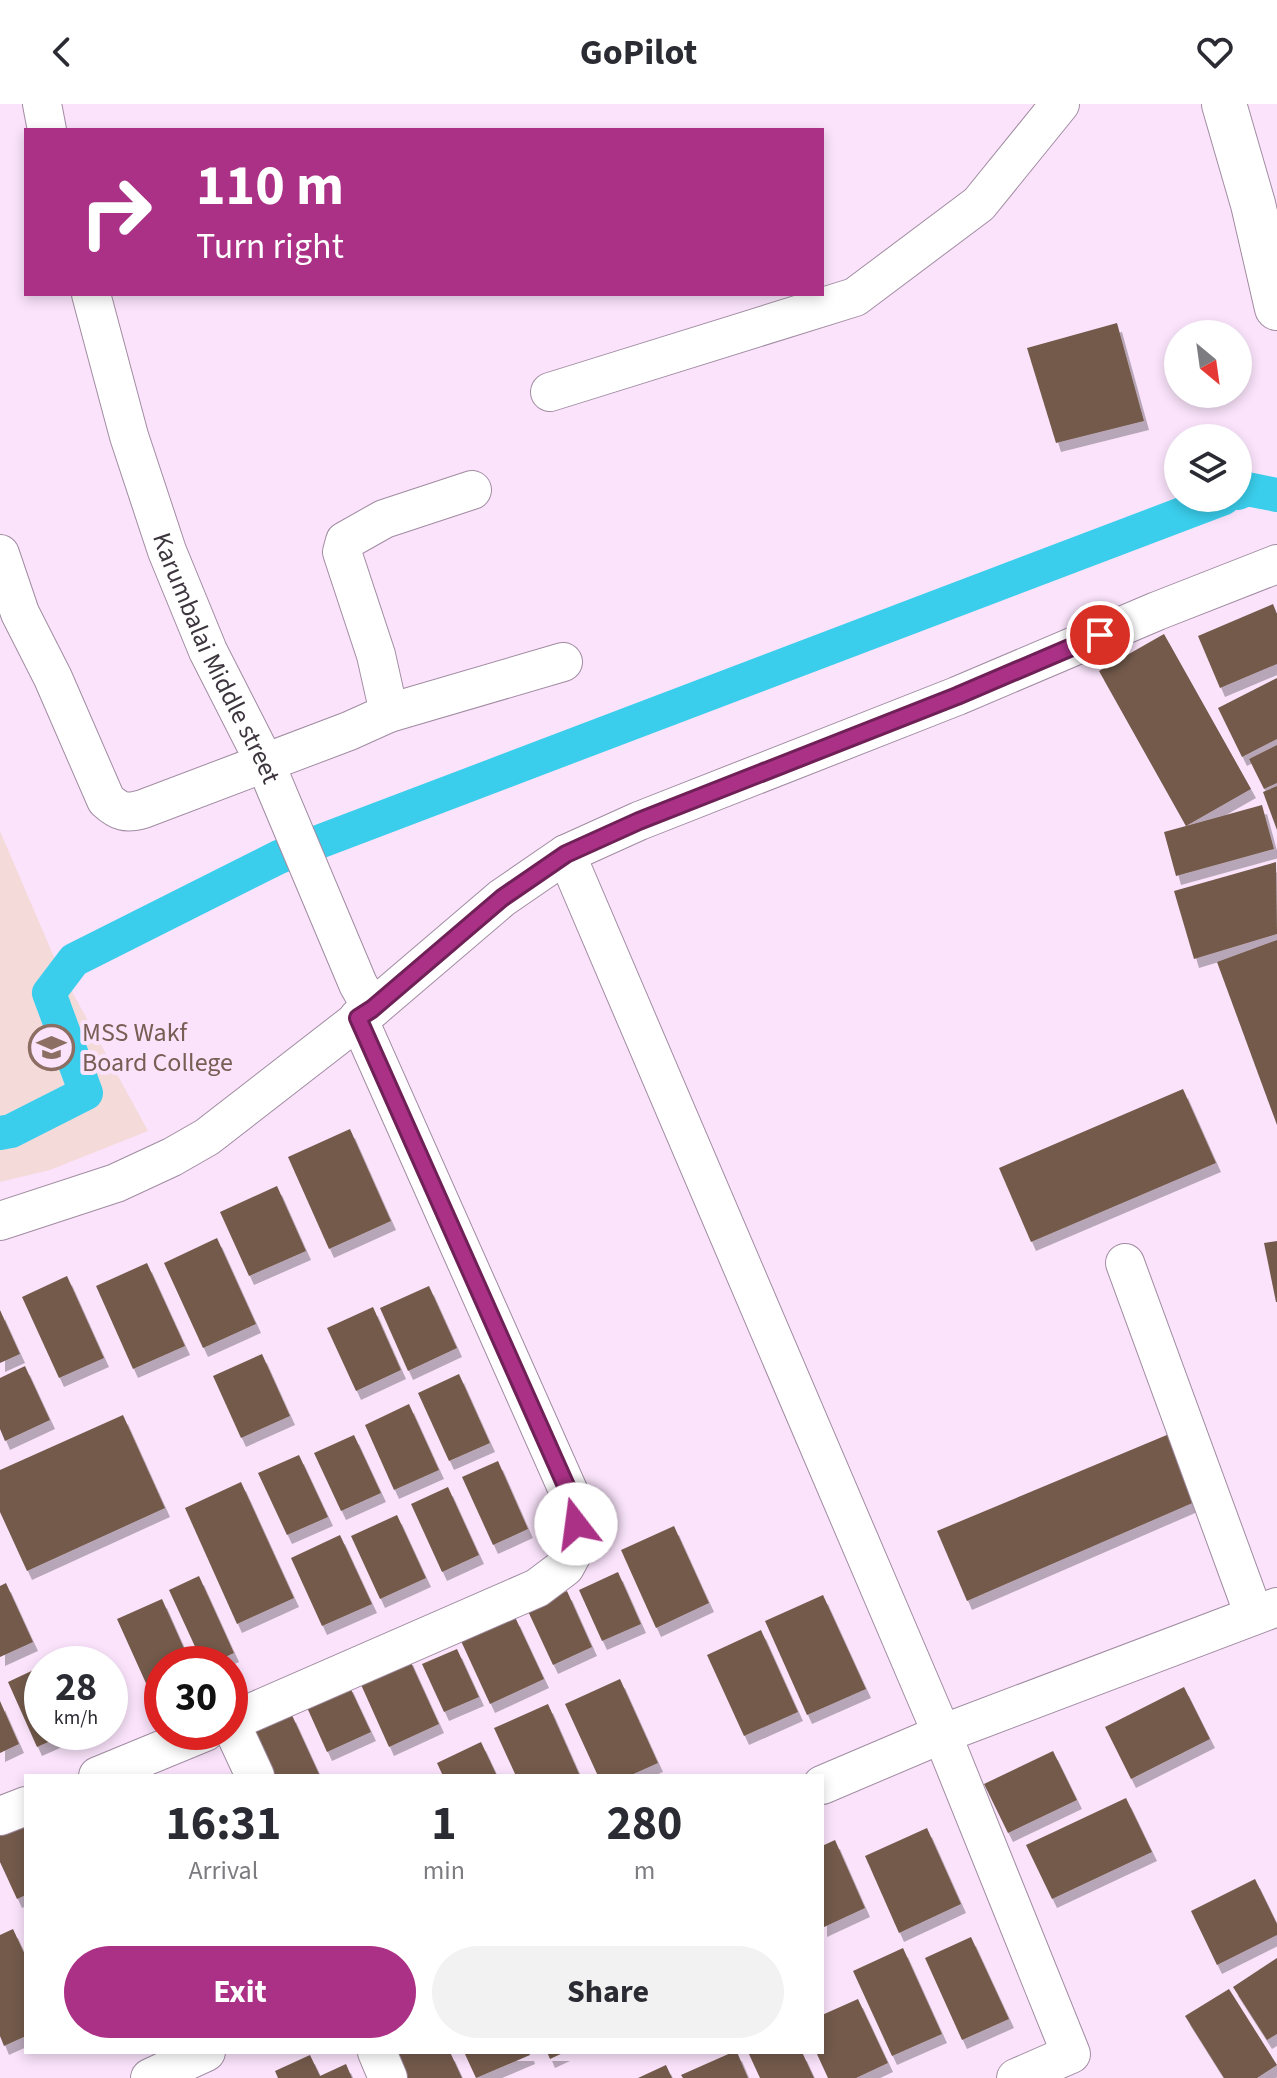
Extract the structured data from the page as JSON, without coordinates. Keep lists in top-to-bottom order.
{
  "streets": {
    "street": ["Karumbalai Middle street"]
  },
  "places": {
    "school or university": ["MSS Wakf Board College"]
  },
  "north": "bottom right",
  "page": {
    "header": "GoPilot",
    "turn": ["110 m", "Turn right"],
    "speed": "28 km/h",
    "limit": "30",
    "eta": [
      "16:31",
      "Arrival",
      "1",
      "min",
      "280",
      "m"
    ],
    "buttons": ["Exit", "Share"]
  }
}
